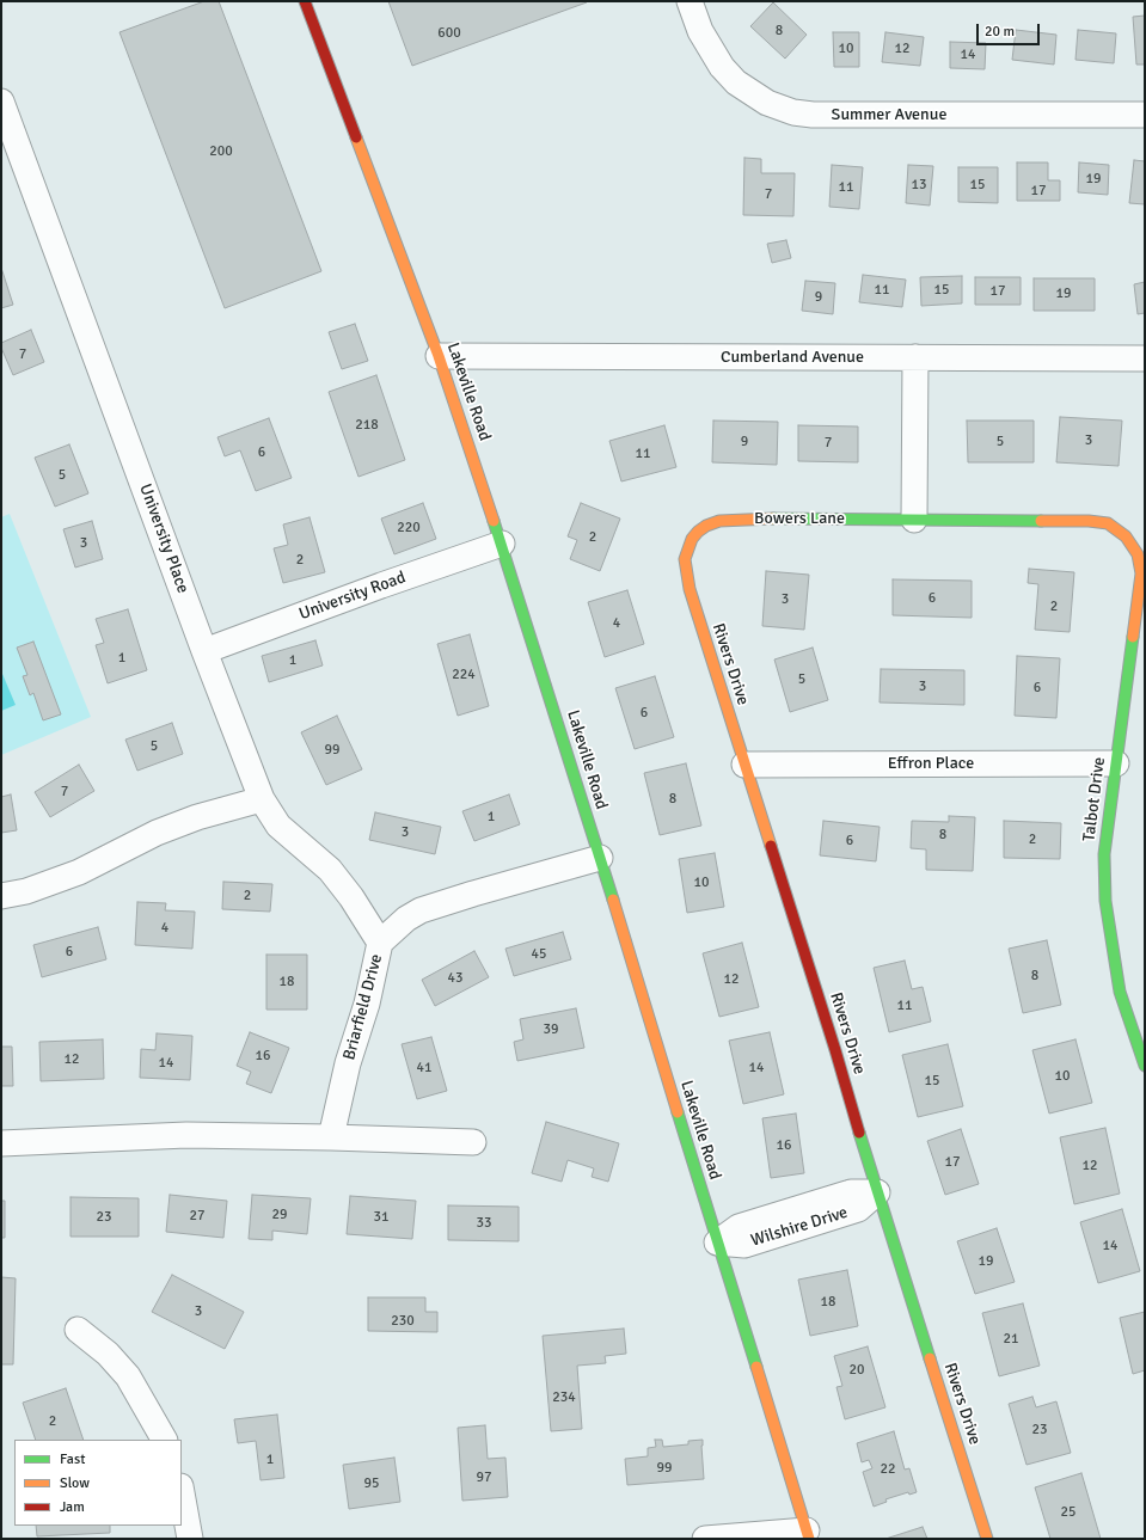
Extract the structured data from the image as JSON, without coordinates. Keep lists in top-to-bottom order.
{
  "streets": {
    "street": [
      "Summer Avenue",
      "Cumberland Avenue",
      "Lakeville Road",
      "Bowers Lane",
      "University Place",
      "University Road",
      "Rivers Drive",
      "Effron Place",
      "Talbot Drive",
      "Briarfield Drive",
      "Wilshire Drive"
    ]
  },
  "crossings": [
    ["Cumberland Avenue", "Lakeville Road"],
    ["Lakeville Road", "University Road"],
    ["Lakeville Road", "Briarfield Drive"],
    ["Lakeville Road", "Wilshire Drive"],
    ["Bowers Lane", "Rivers Drive"],
    ["Bowers Lane", "Talbot Drive"],
    ["University Place", "University Road"],
    ["University Place", "Briarfield Drive"],
    ["Rivers Drive", "Effron Place"],
    ["Rivers Drive", "Wilshire Drive"],
    ["Effron Place", "Talbot Drive"]
  ],
  "house_numbers": [
    "8",
    "600",
    "10",
    "12",
    "14",
    "200",
    "19",
    "13",
    "15",
    "11",
    "17",
    "7",
    "11",
    "15",
    "17",
    "19",
    "9",
    "7",
    "218",
    "3",
    "9",
    "5",
    "7",
    "6",
    "11",
    "5",
    "220",
    "2",
    "3",
    "2",
    "6",
    "3",
    "2",
    "4",
    "1",
    "1",
    "224",
    "5",
    "3",
    "6",
    "6",
    "5",
    "99",
    "7",
    "8",
    "1",
    "3",
    "8",
    "2",
    "6",
    "10",
    "2",
    "4",
    "6",
    "45",
    "8",
    "43",
    "12",
    "18",
    "11",
    "39",
    "16",
    "12",
    "14",
    "41",
    "14",
    "10",
    "15",
    "16",
    "17",
    "12",
    "29",
    "27",
    "23",
    "31",
    "33",
    "14",
    "19",
    "18",
    "3",
    "230",
    "21",
    "20",
    "234",
    "2",
    "23",
    "1",
    "99",
    "22",
    "97",
    "95",
    "25"
  ],
  "legend": ["Fast", "Slow", "Jam"],
  "scale_bar": "20 m"
}
